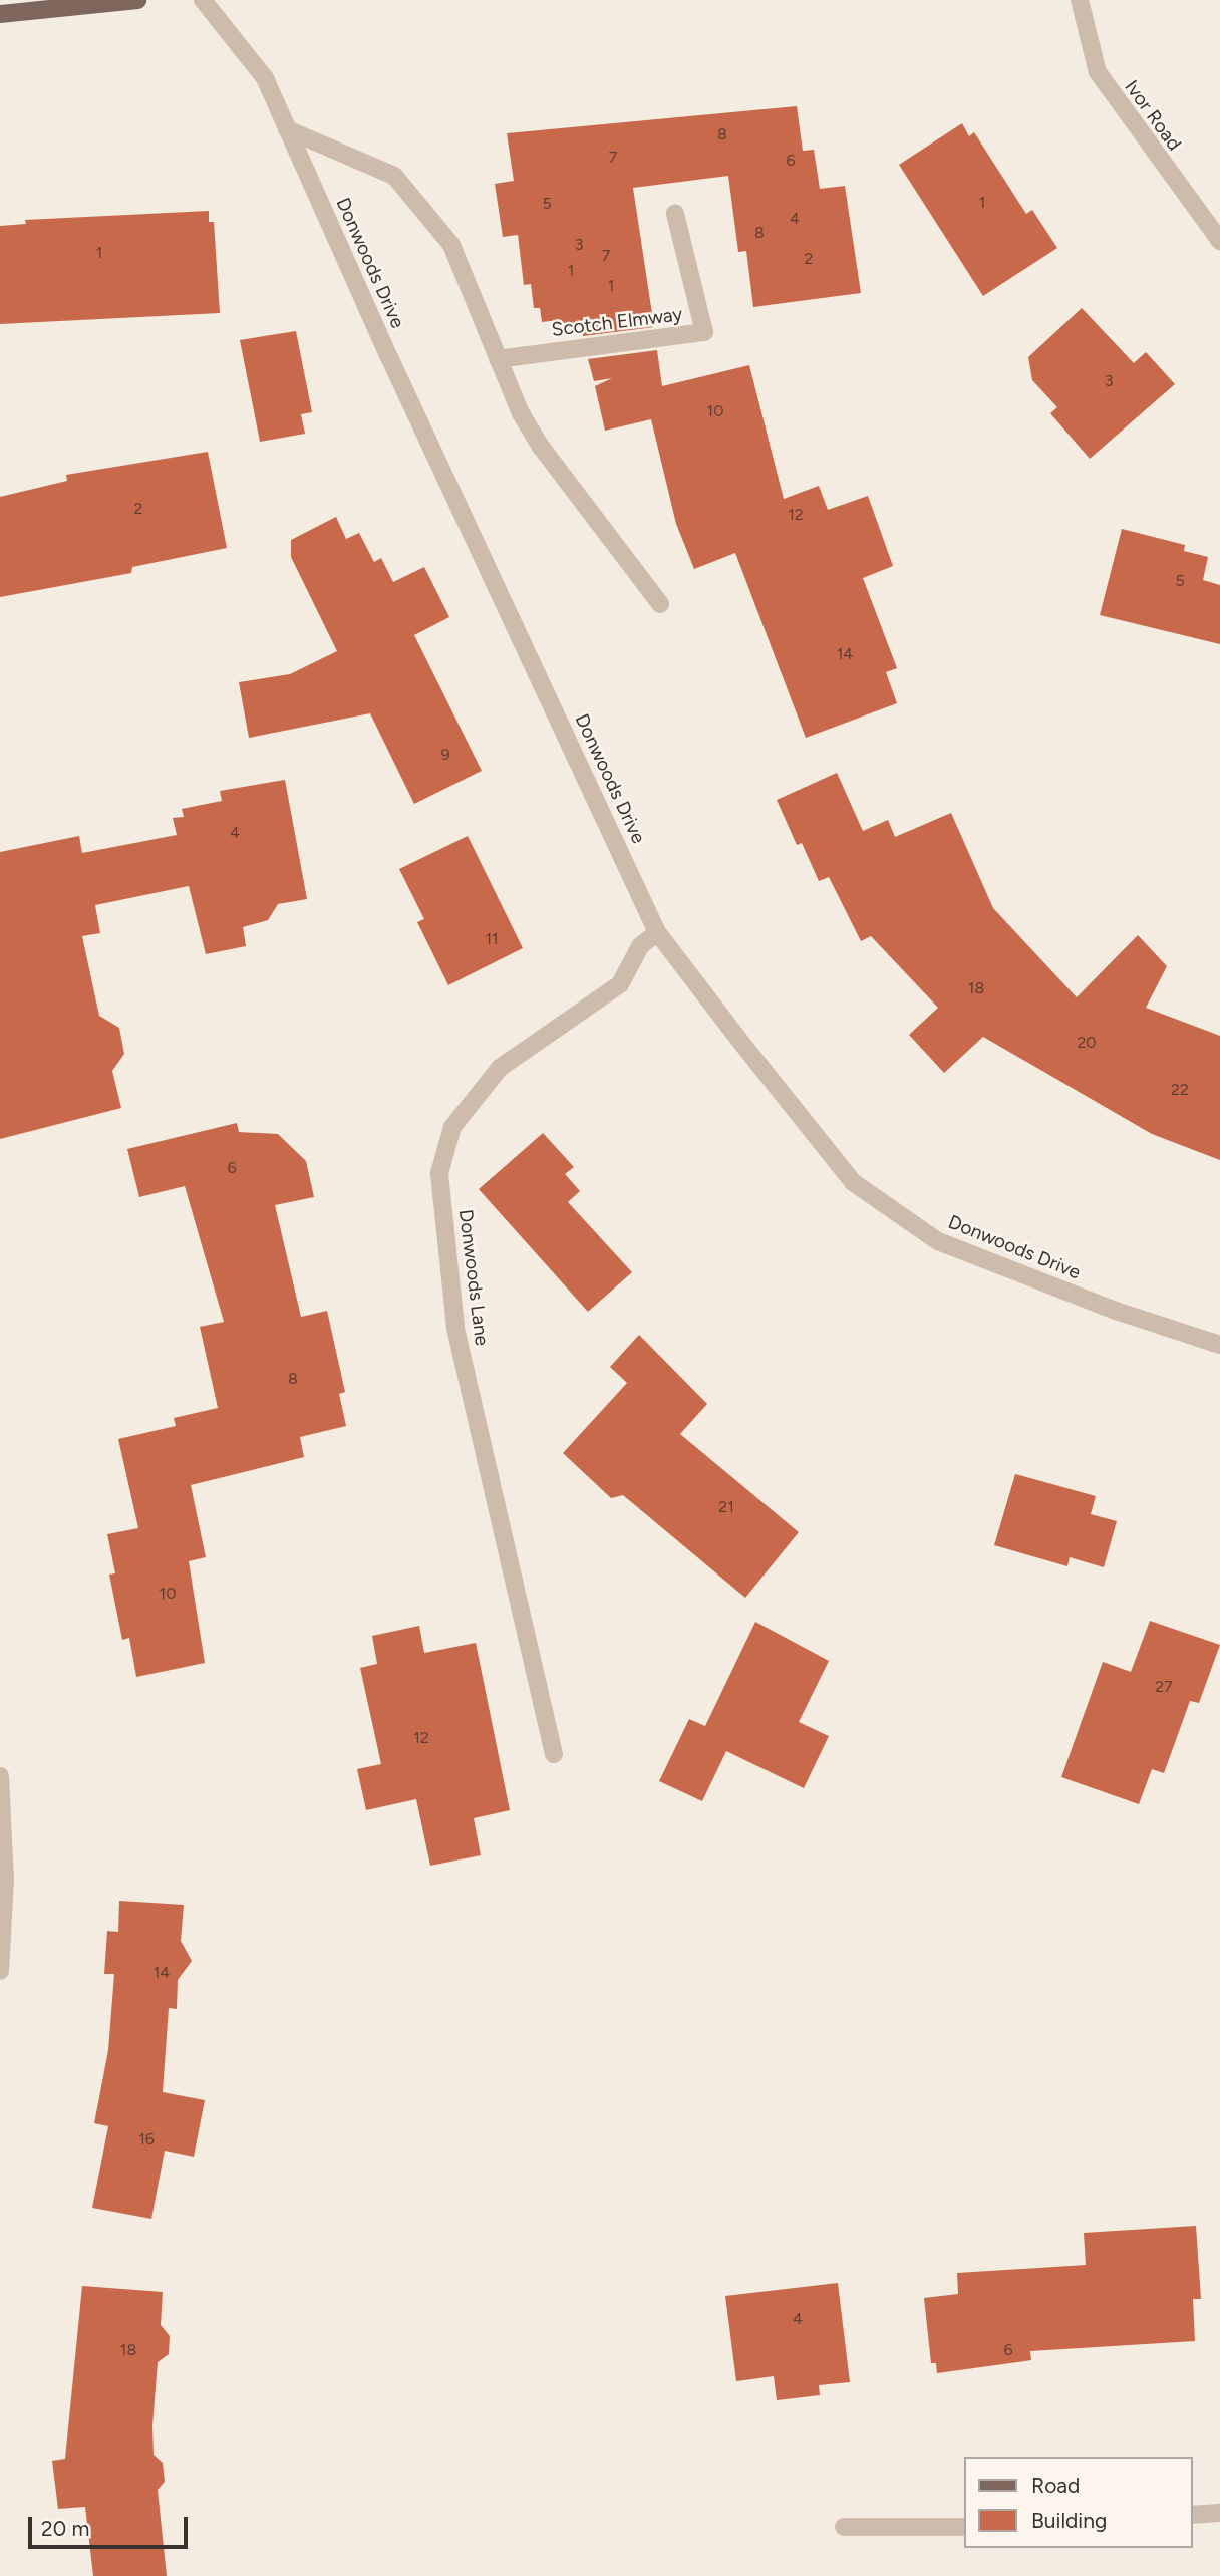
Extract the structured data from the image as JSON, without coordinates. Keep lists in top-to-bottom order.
{
  "streets": {
    "street": [
      "Ivor Road",
      "Donwoods Drive",
      "Scotch Elmway",
      "Donwoods Lane"
    ]
  },
  "crossings": [
    ["Donwoods Drive", "Donwoods Lane"]
  ],
  "house_numbers": [
    "8",
    "7",
    "6",
    "1",
    "5",
    "4",
    "8",
    "3",
    "1",
    "7",
    "2",
    "1",
    "1",
    "3",
    "10",
    "2",
    "12",
    "5",
    "14",
    "9",
    "4",
    "11",
    "18",
    "20",
    "22",
    "6",
    "8",
    "21",
    "10",
    "27",
    "12",
    "14",
    "16",
    "4",
    "18",
    "6"
  ],
  "legend": ["Road", "Building"],
  "scale_bar": "20 m"
}
